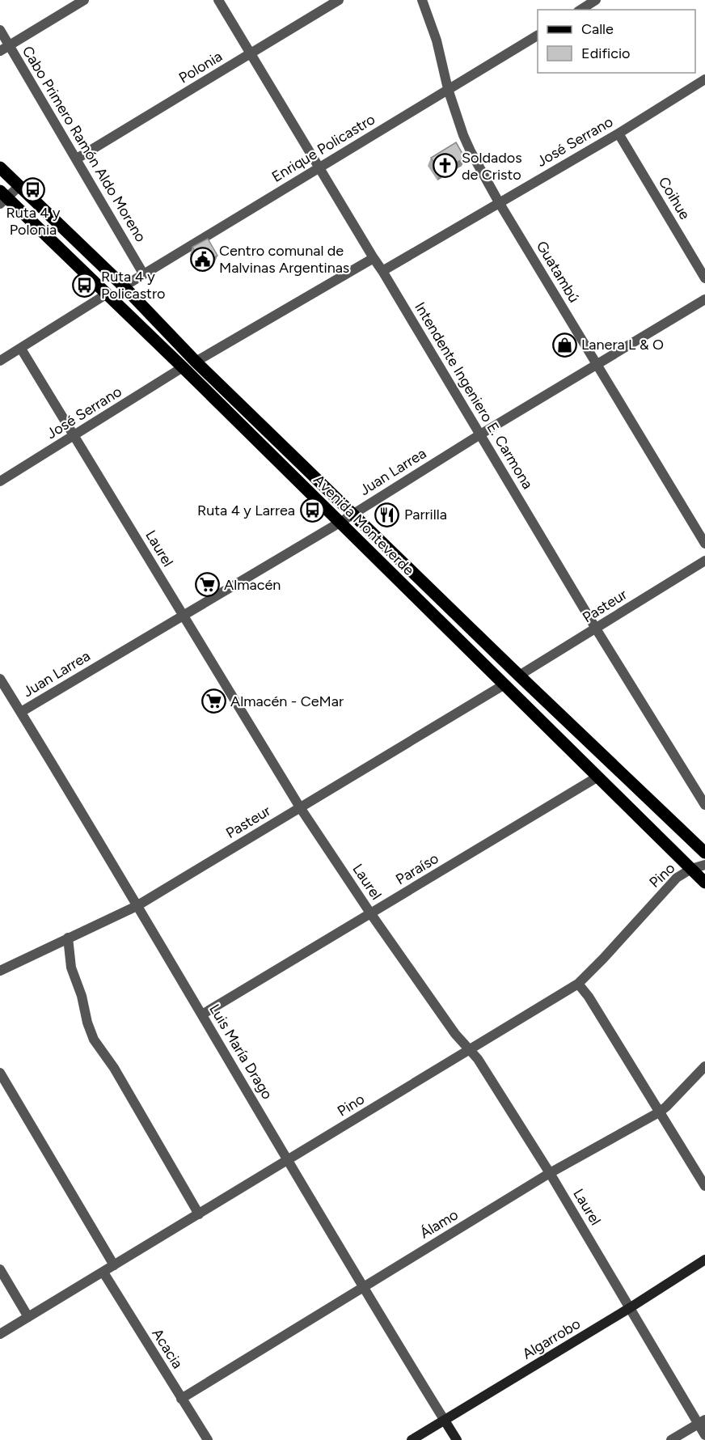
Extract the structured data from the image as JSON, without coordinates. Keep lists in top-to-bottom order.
{
  "streets": {
    "main road": ["Avenida Monteverde"],
    "street": [
      "Polonia",
      "José Serrano",
      "Cabo Primero Ramón Aldo Moreno",
      "Enrique Policastro",
      "Coihue",
      "Guatambú",
      "Intendente Ingeniero E. Carmona",
      "Juan Larrea",
      "Laurel",
      "Pasteur",
      "Paraíso",
      "Pino",
      "Luis María Drago",
      "Álamo",
      "Algarrobo",
      "Acacia"
    ]
  },
  "crossings": [
    ["Polonia", "Cabo Primero Ramón Aldo Moreno"],
    ["Polonia", "Intendente Ingeniero E. Carmona"],
    ["José Serrano", "Coihue"],
    ["José Serrano", "Guatambú"],
    ["José Serrano", "Intendente Ingeniero E. Carmona"],
    ["José Serrano", "Avenida Monteverde"],
    ["José Serrano", "Laurel"],
    ["Cabo Primero Ramón Aldo Moreno", "Enrique Policastro"],
    ["Enrique Policastro", "Guatambú"],
    ["Enrique Policastro", "Intendente Ingeniero E. Carmona"],
    ["Enrique Policastro", "Avenida Monteverde"],
    ["Guatambú", "Juan Larrea"],
    ["Intendente Ingeniero E. Carmona", "Juan Larrea"],
    ["Intendente Ingeniero E. Carmona", "Pasteur"],
    ["Juan Larrea", "Avenida Monteverde"],
    ["Juan Larrea", "Laurel"],
    ["Juan Larrea", "Luis María Drago"],
    ["Avenida Monteverde", "Pasteur"],
    ["Avenida Monteverde", "Paraíso"],
    ["Avenida Monteverde", "Pino"],
    ["Laurel", "Pasteur"],
    ["Laurel", "Paraíso"],
    ["Laurel", "Pino"],
    ["Laurel", "Álamo"],
    ["Laurel", "Algarrobo"],
    ["Pasteur", "Luis María Drago"],
    ["Paraíso", "Luis María Drago"],
    ["Pino", "Luis María Drago"],
    ["Pino", "Acacia"],
    ["Luis María Drago", "Álamo"],
    ["Luis María Drago", "Algarrobo"],
    ["Álamo", "Acacia"]
  ],
  "places": {
    "church": ["Soldados de Cristo"],
    "bus stop": ["Ruta 4 y Polonia", "Ruta 4 y Policastro", "Ruta 4 y Larrea"],
    "public building": ["Centro comunal de Malvinas Argentinas"],
    "shop": ["Lanera L & O"],
    "restaurant": ["Parrilla"],
    "supermarket": ["Almacén", "Almacén - CeMar"]
  },
  "legend": ["Calle", "Edificio"]
}
